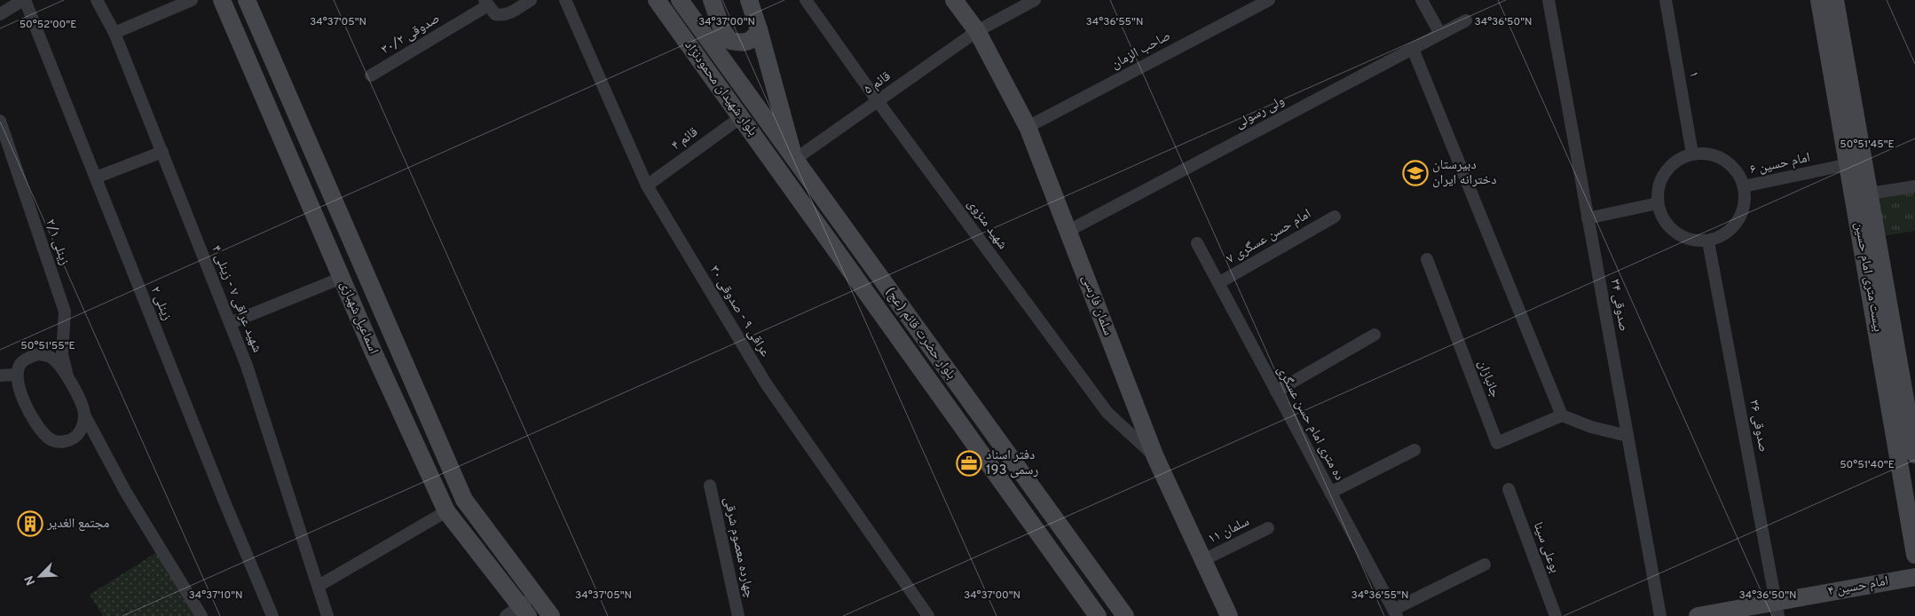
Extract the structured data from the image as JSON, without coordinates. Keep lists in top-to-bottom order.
{
  "streets": {
    "main road": [
      "بلوار شهیدان محمودنژاد",
      "بیست متری امام حسین",
      "سلمان فارسی",
      "اسماعیل شهبازی",
      "بلوار حضرت قائم (عج)",
      "امام حسین ۴"
    ],
    "street": [
      "صدوقی ۳۰/۲",
      "صاحب الزمان",
      "۱",
      "قائم ۵",
      "ولی رسولی",
      "قائم ۴",
      "امام حسین ۶",
      "شهید منزوی",
      "امام حسن عسگری ۷",
      "زینلی ۲/۱",
      "شهید عراقی ۷ - زینلی ۴",
      "زینلی ۲",
      "صدوقی ۳۴",
      "عراقی ۹ - صدوقی ۳۰",
      "جانبازان",
      "ده متری امام حسن عسگری",
      "صدوقی ۳۶",
      "سلمان ۱۱",
      "چهارده معصوم شرقی",
      "بوعلی سینا"
    ]
  },
  "crossings": [
    ["صاحب الزمان", "سلمان فارسی"],
    ["۱", "امام حسین ۶"],
    ["۱", "صدوقی ۳۶"],
    ["قائم ۵", "بلوار شهیدان محمودنژاد"],
    ["قائم ۵", "شهید منزوی"],
    ["قائم ۵", "سلمان فارسی"],
    ["قائم ۵", "بلوار حضرت قائم (عج)"],
    ["بلوار شهیدان محمودنژاد", "قائم ۴"],
    ["بلوار شهیدان محمودنژاد", "بلوار حضرت قائم (عج)"],
    ["ولی رسولی", "سلمان فارسی"],
    ["قائم ۴", "عراقی ۹ - صدوقی ۳۰"],
    ["امام حسین ۶", "بیست متری امام حسین"],
    ["امام حسین ۶", "صدوقی ۳۶"],
    ["شهید منزوی", "سلمان فارسی"],
    ["امام حسن عسگری ۷", "ده متری امام حسن عسگری"],
    ["سلمان فارسی", "سلمان ۱۱"],
    ["صدوقی ۳۶", "امام حسین ۴"]
  ],
  "places": {
    "school or university": ["دبیرستان دخترانه ایران"],
    "office": ["دفتر اسناد رسمی 193"],
    "building": ["مجتمع الغدیر"]
  },
  "north": "bottom left",
  "coordinates": [
    "34°37'05\"N",
    "34°37'00\"N",
    "34°36'55\"N",
    "34°36'50\"N",
    "50°52'00\"E",
    "50°51'45\"E",
    "50°51'55\"E",
    "50°51'40\"E",
    "34°37'10\"N"
  ]
}
